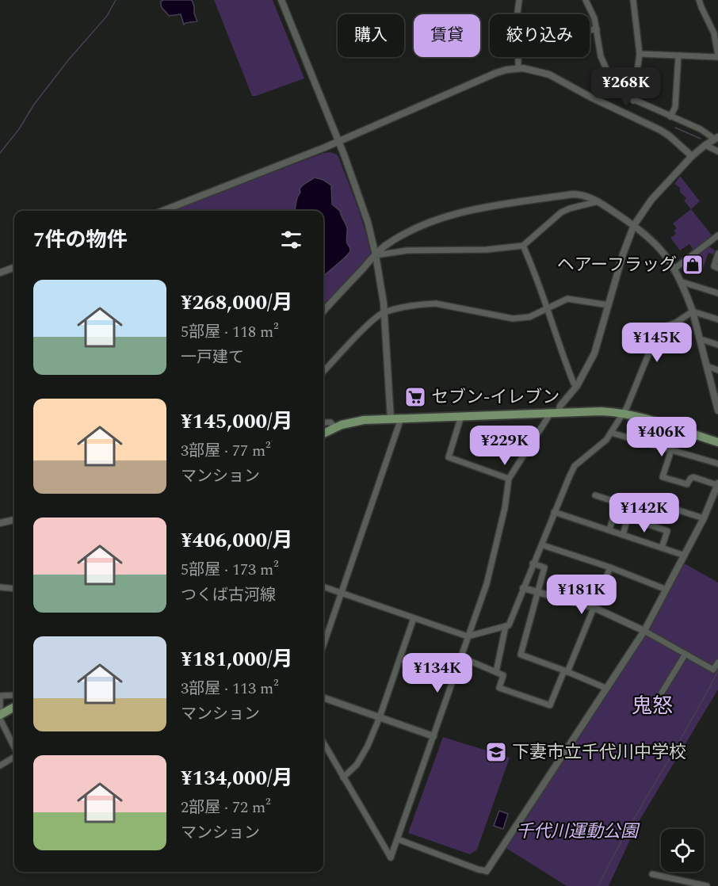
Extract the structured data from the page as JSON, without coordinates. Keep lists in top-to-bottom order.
{
  "districts": ["鬼怒"],
  "parks": ["千代川運動公園"],
  "places": {
    "shop": ["ヘアーフラッグ"],
    "supermarket": ["セブン-イレブン"],
    "school or university": ["下妻市立千代川中学校"]
  },
  "page": {
    "chip": ["購入", "賃貸", "絞り込み"],
    "price": [
      "¥268K",
      "¥145K",
      "¥406K",
      "¥229K",
      "¥142K",
      "¥181K",
      "¥134K"
    ],
    "heading": "7件の物件",
    "list": [
      {
        "name": "¥268,000/月",
        "note": "5部屋 · 118 m² · 一戸建て"
      },
      {
        "name": "¥145,000/月",
        "note": "3部屋 · 77 m² · マンション"
      },
      {
        "name": "¥406,000/月",
        "note": "5部屋 · 173 m² · つくば古河線"
      },
      {
        "name": "¥181,000/月",
        "note": "3部屋 · 113 m² · マンション"
      },
      {
        "name": "¥134,000/月",
        "note": "2部屋 · 72 m² · マンション"
      }
    ]
  }
}
